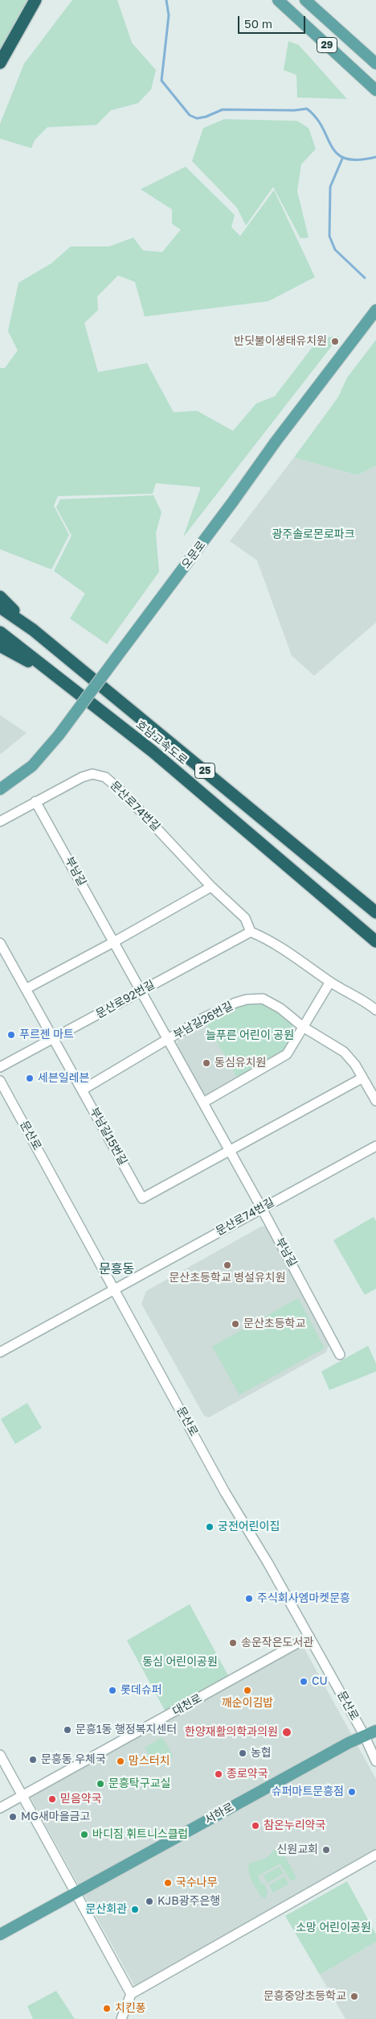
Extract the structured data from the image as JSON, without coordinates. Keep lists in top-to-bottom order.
{
  "streets": {
    "highway": ["호남고속도로", "25"],
    "main road": ["29", "오문로", "서하로"],
    "street": [
      "문산로74번길",
      "부남길",
      "문산로92번길",
      "부남길26번길",
      "문산로",
      "부남길15번길",
      "대천로"
    ]
  },
  "crossings": [
    ["문산로74번길", "부남길"],
    ["문산로74번길", "문산로92번길"],
    ["문산로74번길", "문산로"],
    ["부남길", "문산로92번길"],
    ["부남길", "부남길26번길"],
    ["부남길", "부남길15번길"],
    ["문산로92번길", "부남길15번길"],
    ["문산로", "대천로"],
    ["문산로", "서하로"]
  ],
  "districts": ["문흥동"],
  "parks": [
    "광주솔로몬로파크",
    "늘푸른 어린이 공원",
    "동심 어린이공원",
    "소망 어린이공원"
  ],
  "places": [
    "반딧불이생태유치원",
    "푸르젠 마트",
    "동심유치원",
    "세븐일레븐",
    "문산초등학교 병설유치원",
    "문산초등학교",
    "궁전어린이집",
    "주식회사엠마켓문흥",
    "송운작은도서관",
    "CU",
    "롯데슈퍼",
    "깨순이김밥",
    "문흥1동 행정복지센터",
    "한양재활의학과의원",
    "농협",
    "문흥동 우체국",
    "맘스터치",
    "종로약국",
    "문흥탁구교실",
    "슈퍼마트문흥점",
    "믿음약국",
    "MG새마을금고",
    "참온누리약국",
    "바디짐 휘트니스클럽",
    "신원교회",
    "국수나무",
    "KJB광주은행",
    "문산회관",
    "문흥중앙초등학교",
    "치킨퐁"
  ],
  "scale_bar": "50 m"
}
